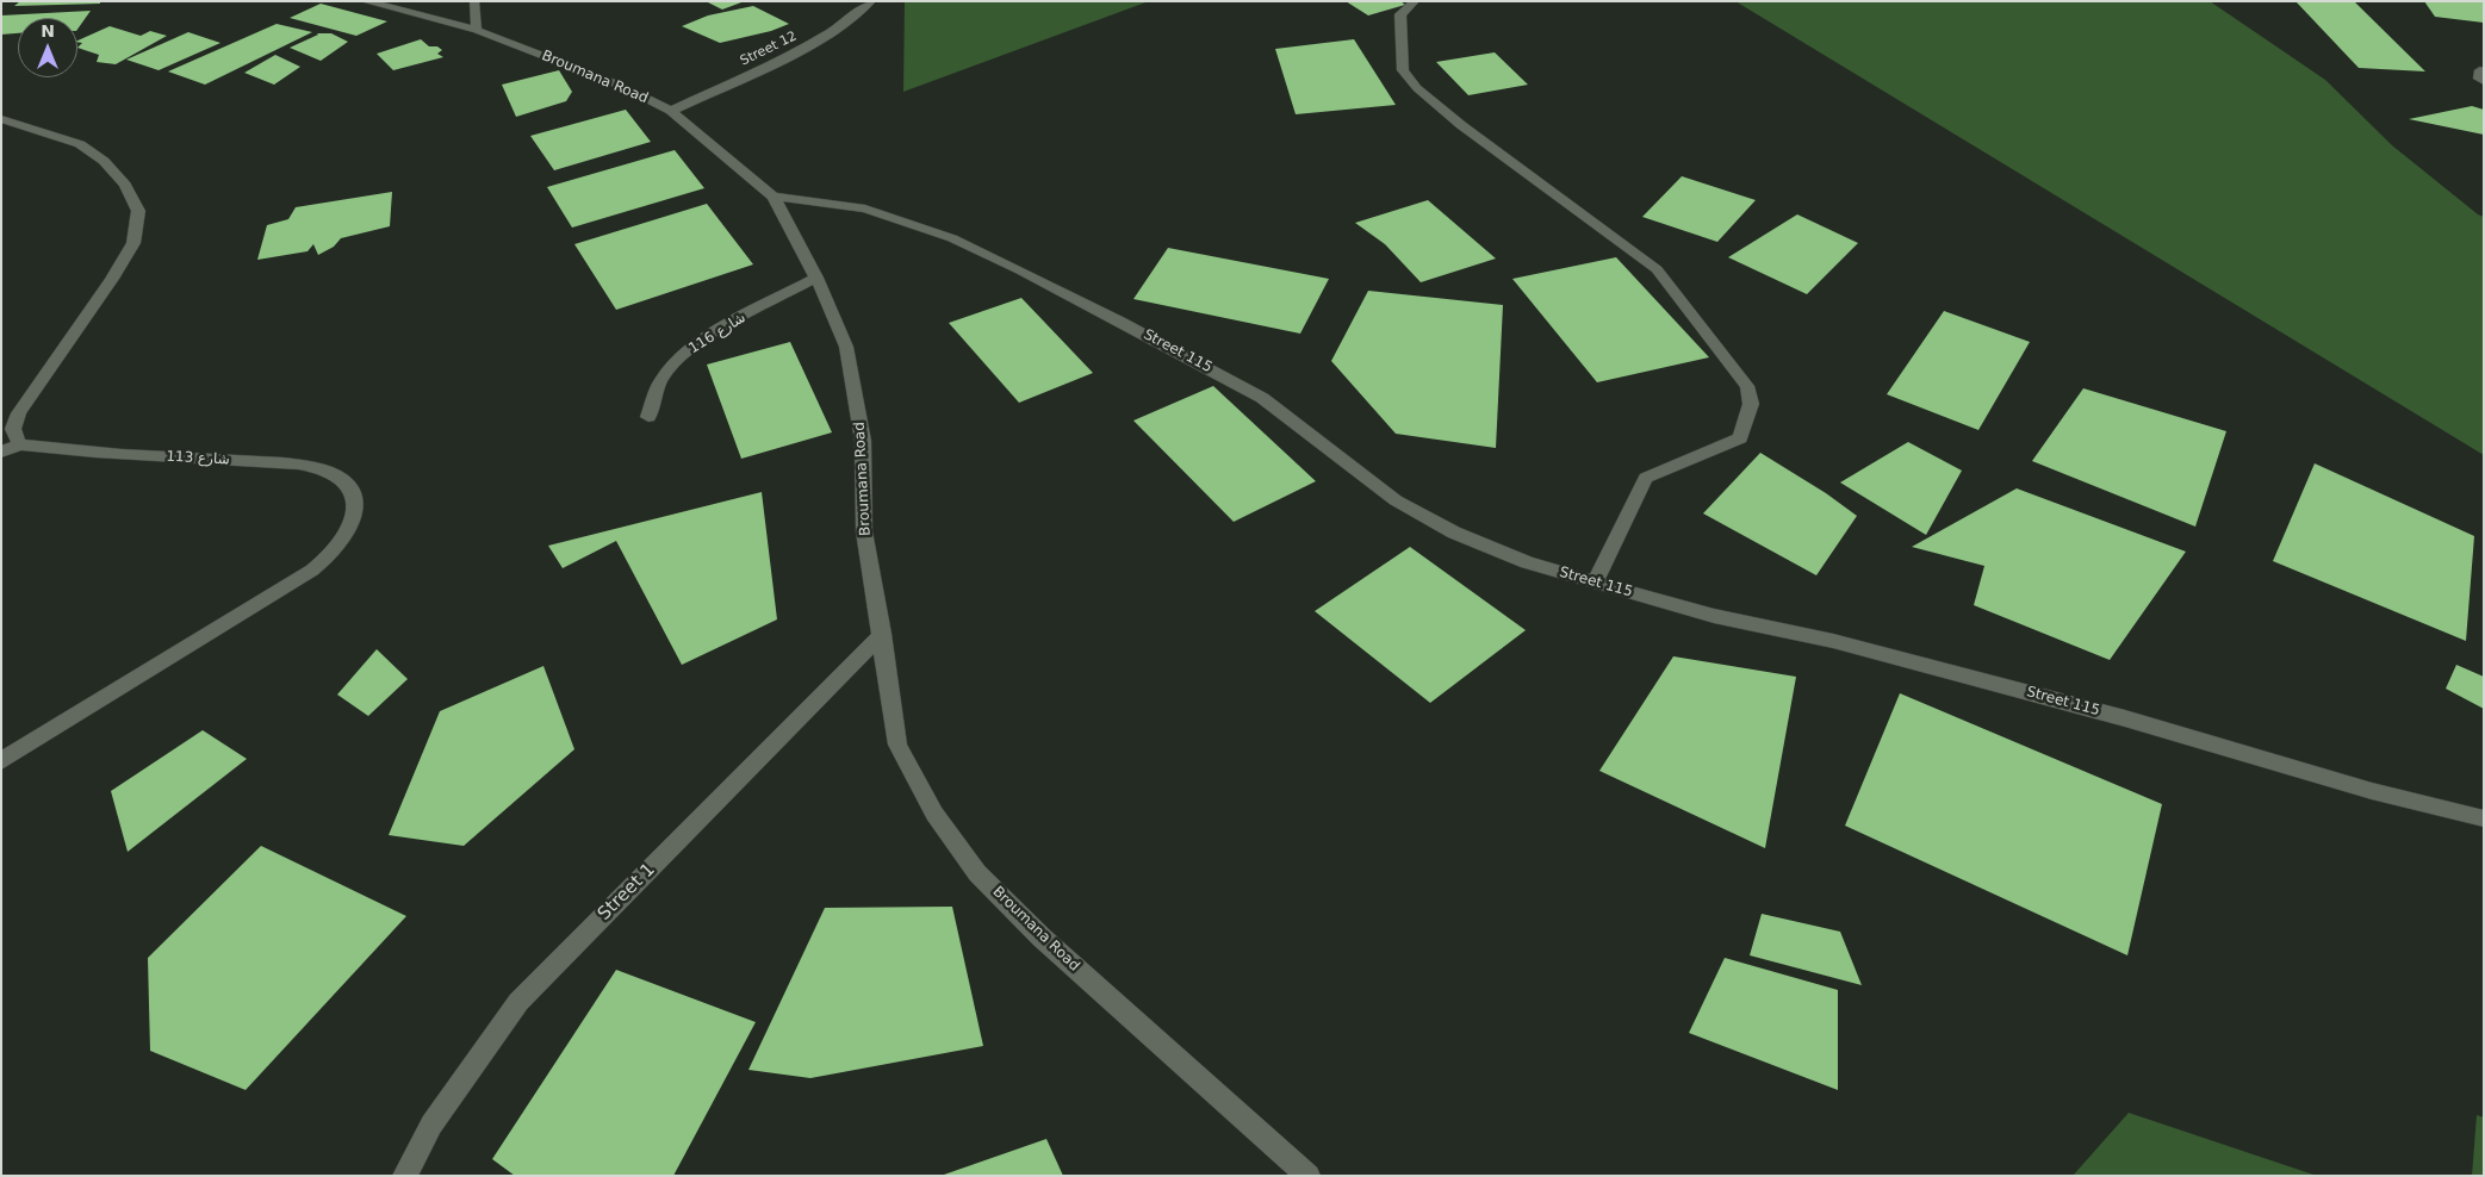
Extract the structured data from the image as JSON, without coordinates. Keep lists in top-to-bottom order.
{
  "streets": {
    "street": [
      "Street 12",
      "Broumana Road",
      "شارع 116",
      "Street 115",
      "شارع 113",
      "Street 1"
    ]
  },
  "crossings": [
    ["Street 12", "Broumana Road"],
    ["Broumana Road", "شارع 116"],
    ["Broumana Road", "Street 115"],
    ["Broumana Road", "Street 1"]
  ],
  "north": "top"
}
